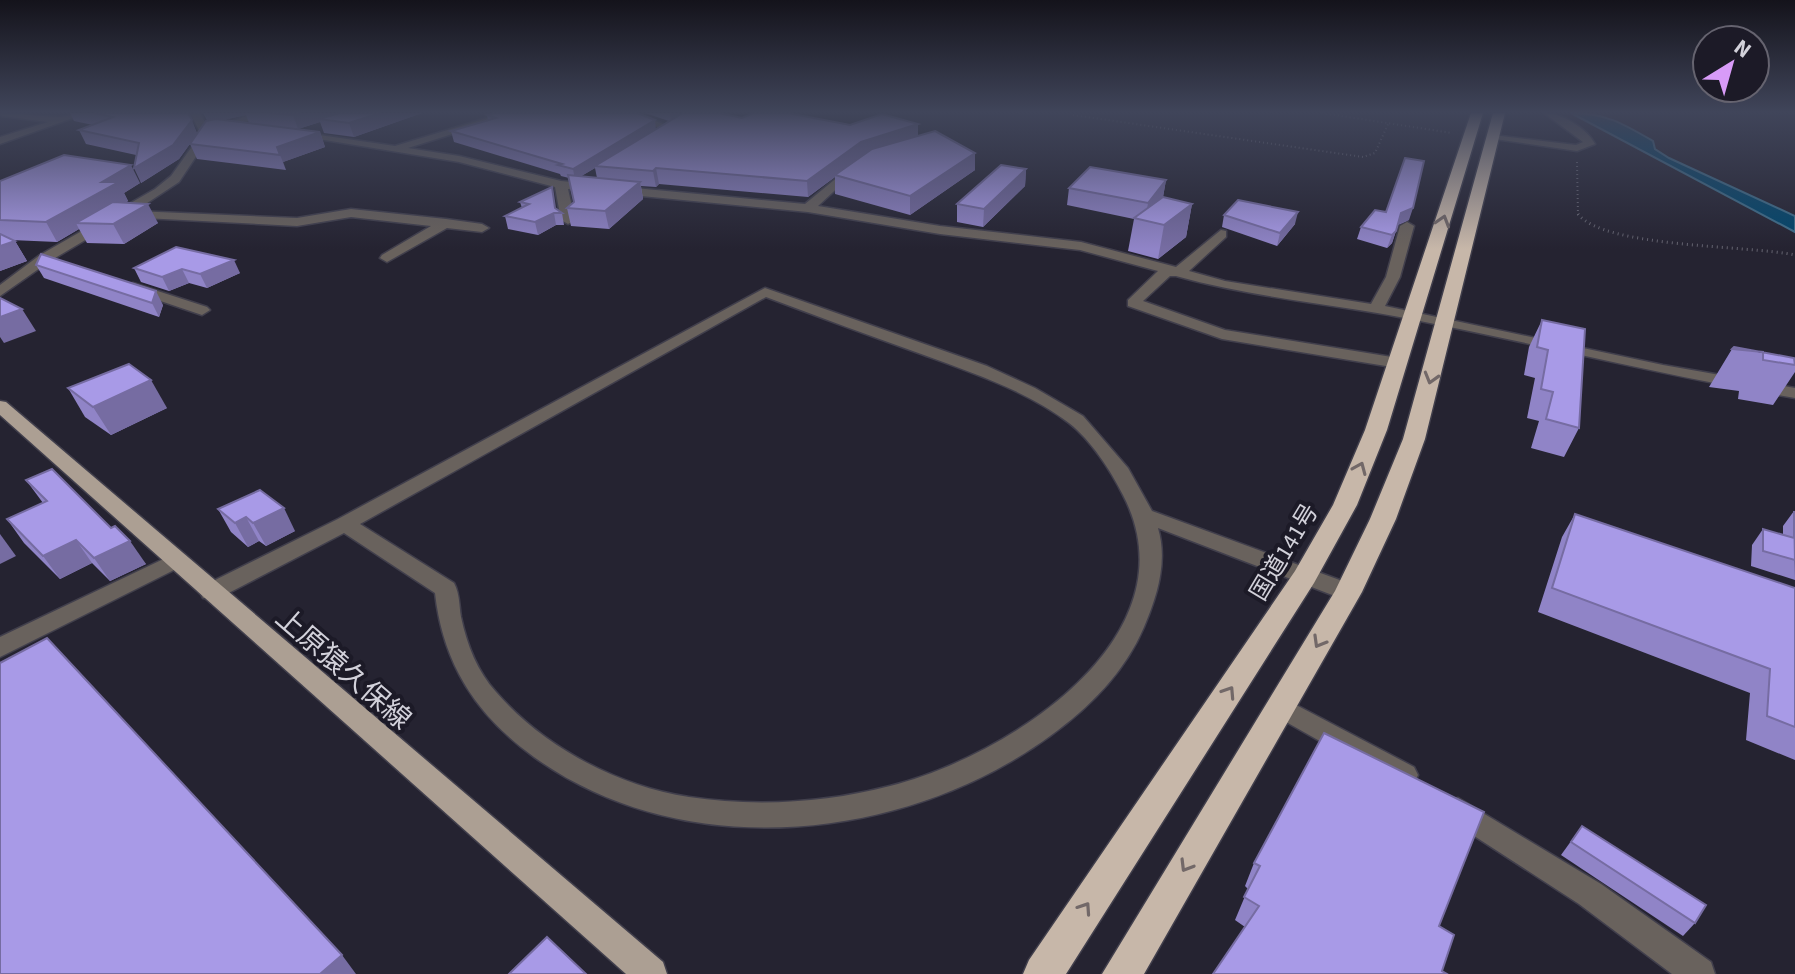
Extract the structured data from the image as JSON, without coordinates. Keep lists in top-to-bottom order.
{
  "streets": {
    "highway": ["国道141号"],
    "main road": ["上原猿久保線"]
  },
  "north": "top right"
}
